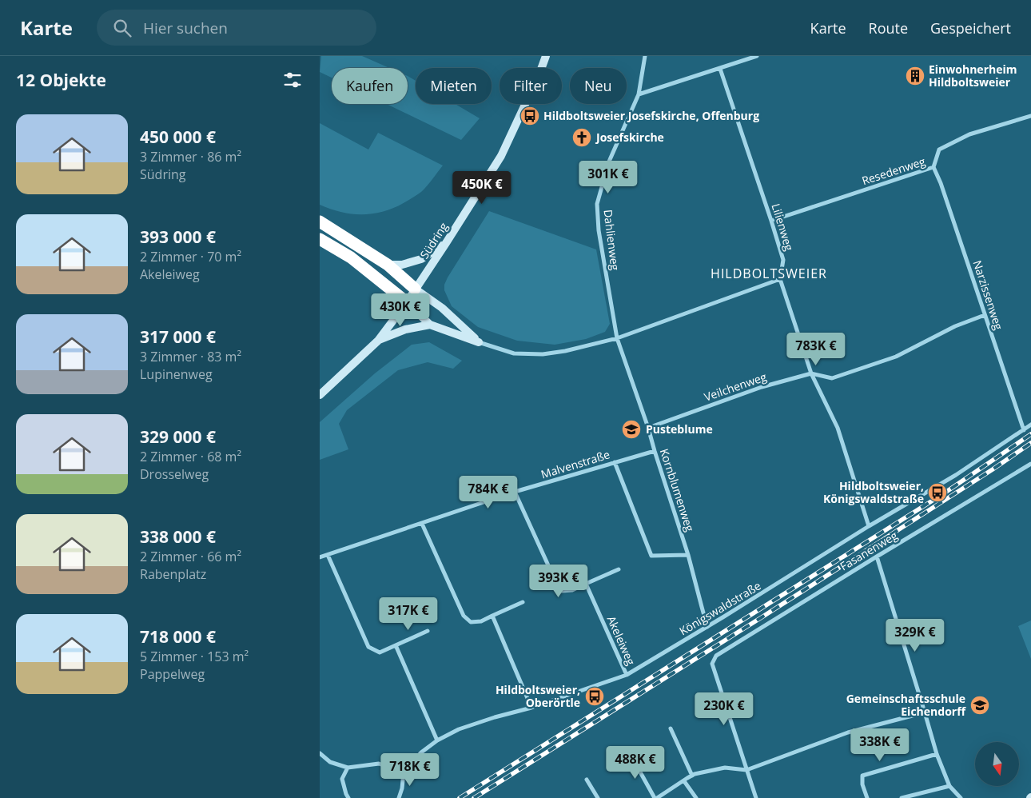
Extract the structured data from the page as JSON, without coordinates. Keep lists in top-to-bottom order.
{
  "streets": {
    "street": [
      "Resedenweg",
      "Lilienweg",
      "Dahlienweg",
      "Südring",
      "Narzissenweg",
      "Veilchenweg",
      "Malvenstraße",
      "Kornblumenweg",
      "Fasanenweg",
      "Königswaldstraße",
      "Akeleiweg"
    ]
  },
  "crossings": [
    ["Resedenweg", "Lilienweg"],
    ["Resedenweg", "Narzissenweg"],
    ["Lilienweg", "Veilchenweg"],
    ["Lilienweg", "Königswaldstraße"],
    ["Dahlienweg", "Kornblumenweg"],
    ["Narzissenweg", "Veilchenweg"],
    ["Narzissenweg", "Königswaldstraße"],
    ["Veilchenweg", "Kornblumenweg"],
    ["Malvenstraße", "Kornblumenweg"],
    ["Kornblumenweg", "Königswaldstraße"],
    ["Königswaldstraße", "Akeleiweg"]
  ],
  "districts": ["HILDBOLTSWEIER"],
  "places": {
    "building": ["Einwohnerheim Hildboltsweier"],
    "bus stop": ["Hildboltsweier Josefskirche, Offenburg", "Hildboltsweier, Königswaldstraße", "Hildboltsweier, Oberörtle"],
    "church": ["Josefskirche"],
    "school or university": ["Pusteblume", "Gemeinschaftsschule Eichendorff"]
  },
  "north": "bottom",
  "page": {
    "header": "Karte",
    "search": "Hier suchen",
    "nav": ["Karte", "Route", "Gespeichert"],
    "heading": "12 Objekte",
    "chip": [
      "Kaufen",
      "Mieten",
      "Filter",
      "Neu"
    ],
    "list": [
      {
        "name": "450 000 €",
        "note": "3 Zimmer · 86 m² · Südring"
      },
      {
        "name": "393 000 €",
        "note": "2 Zimmer · 70 m² · Akeleiweg"
      },
      {
        "name": "317 000 €",
        "note": "3 Zimmer · 83 m² · Lupinenweg"
      },
      {
        "name": "329 000 €",
        "note": "2 Zimmer · 68 m² · Drosselweg"
      },
      {
        "name": "338 000 €",
        "note": "2 Zimmer · 66 m² · Rabenplatz"
      },
      {
        "name": "718 000 €",
        "note": "5 Zimmer · 153 m² · Pappelweg"
      }
    ],
    "price": [
      "301K €",
      "450K €",
      "430K €",
      "783K €",
      "784K €",
      "393K €",
      "317K €",
      "329K €",
      "230K €",
      "338K €",
      "488K €",
      "718K €"
    ]
  }
}
